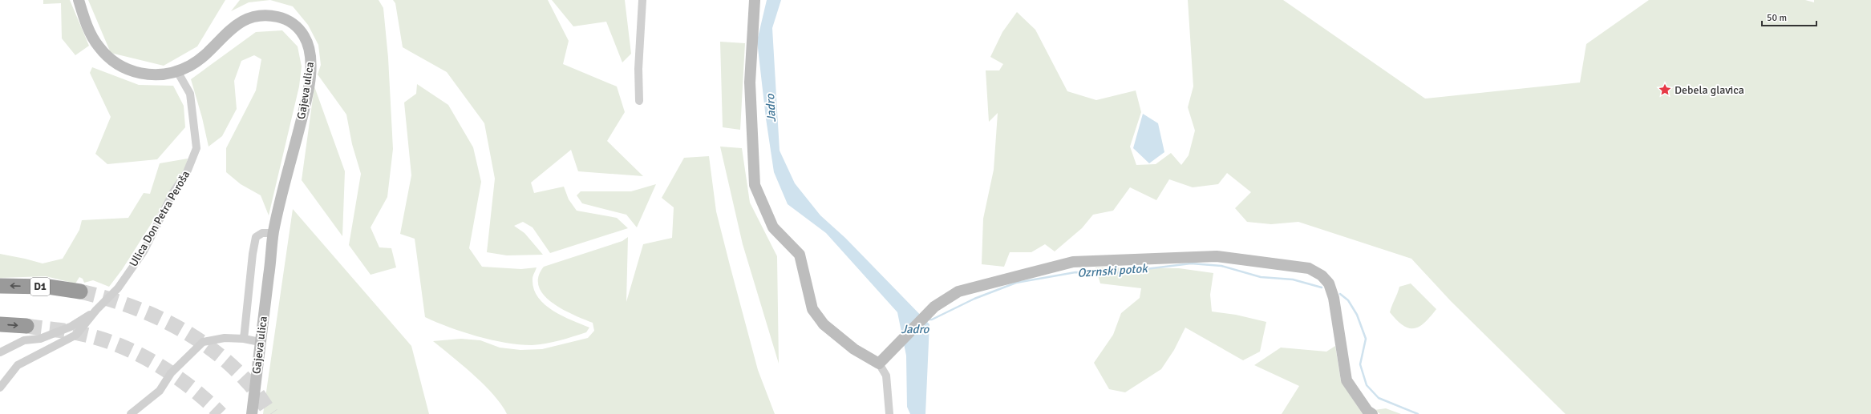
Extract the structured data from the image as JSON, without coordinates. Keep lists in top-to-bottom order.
{
  "streets": {
    "highway": ["D1"],
    "street": ["Gajeva ulica", "Ulica Don Petra Peroša"]
  },
  "crossings": [
    ["Gajeva ulica", "Ulica Don Petra Peroša"]
  ],
  "water": ["Jadro", "Ozrnski potok"],
  "places": {
    "place": ["Debela glavica"]
  },
  "scale_bar": "50 m"
}
